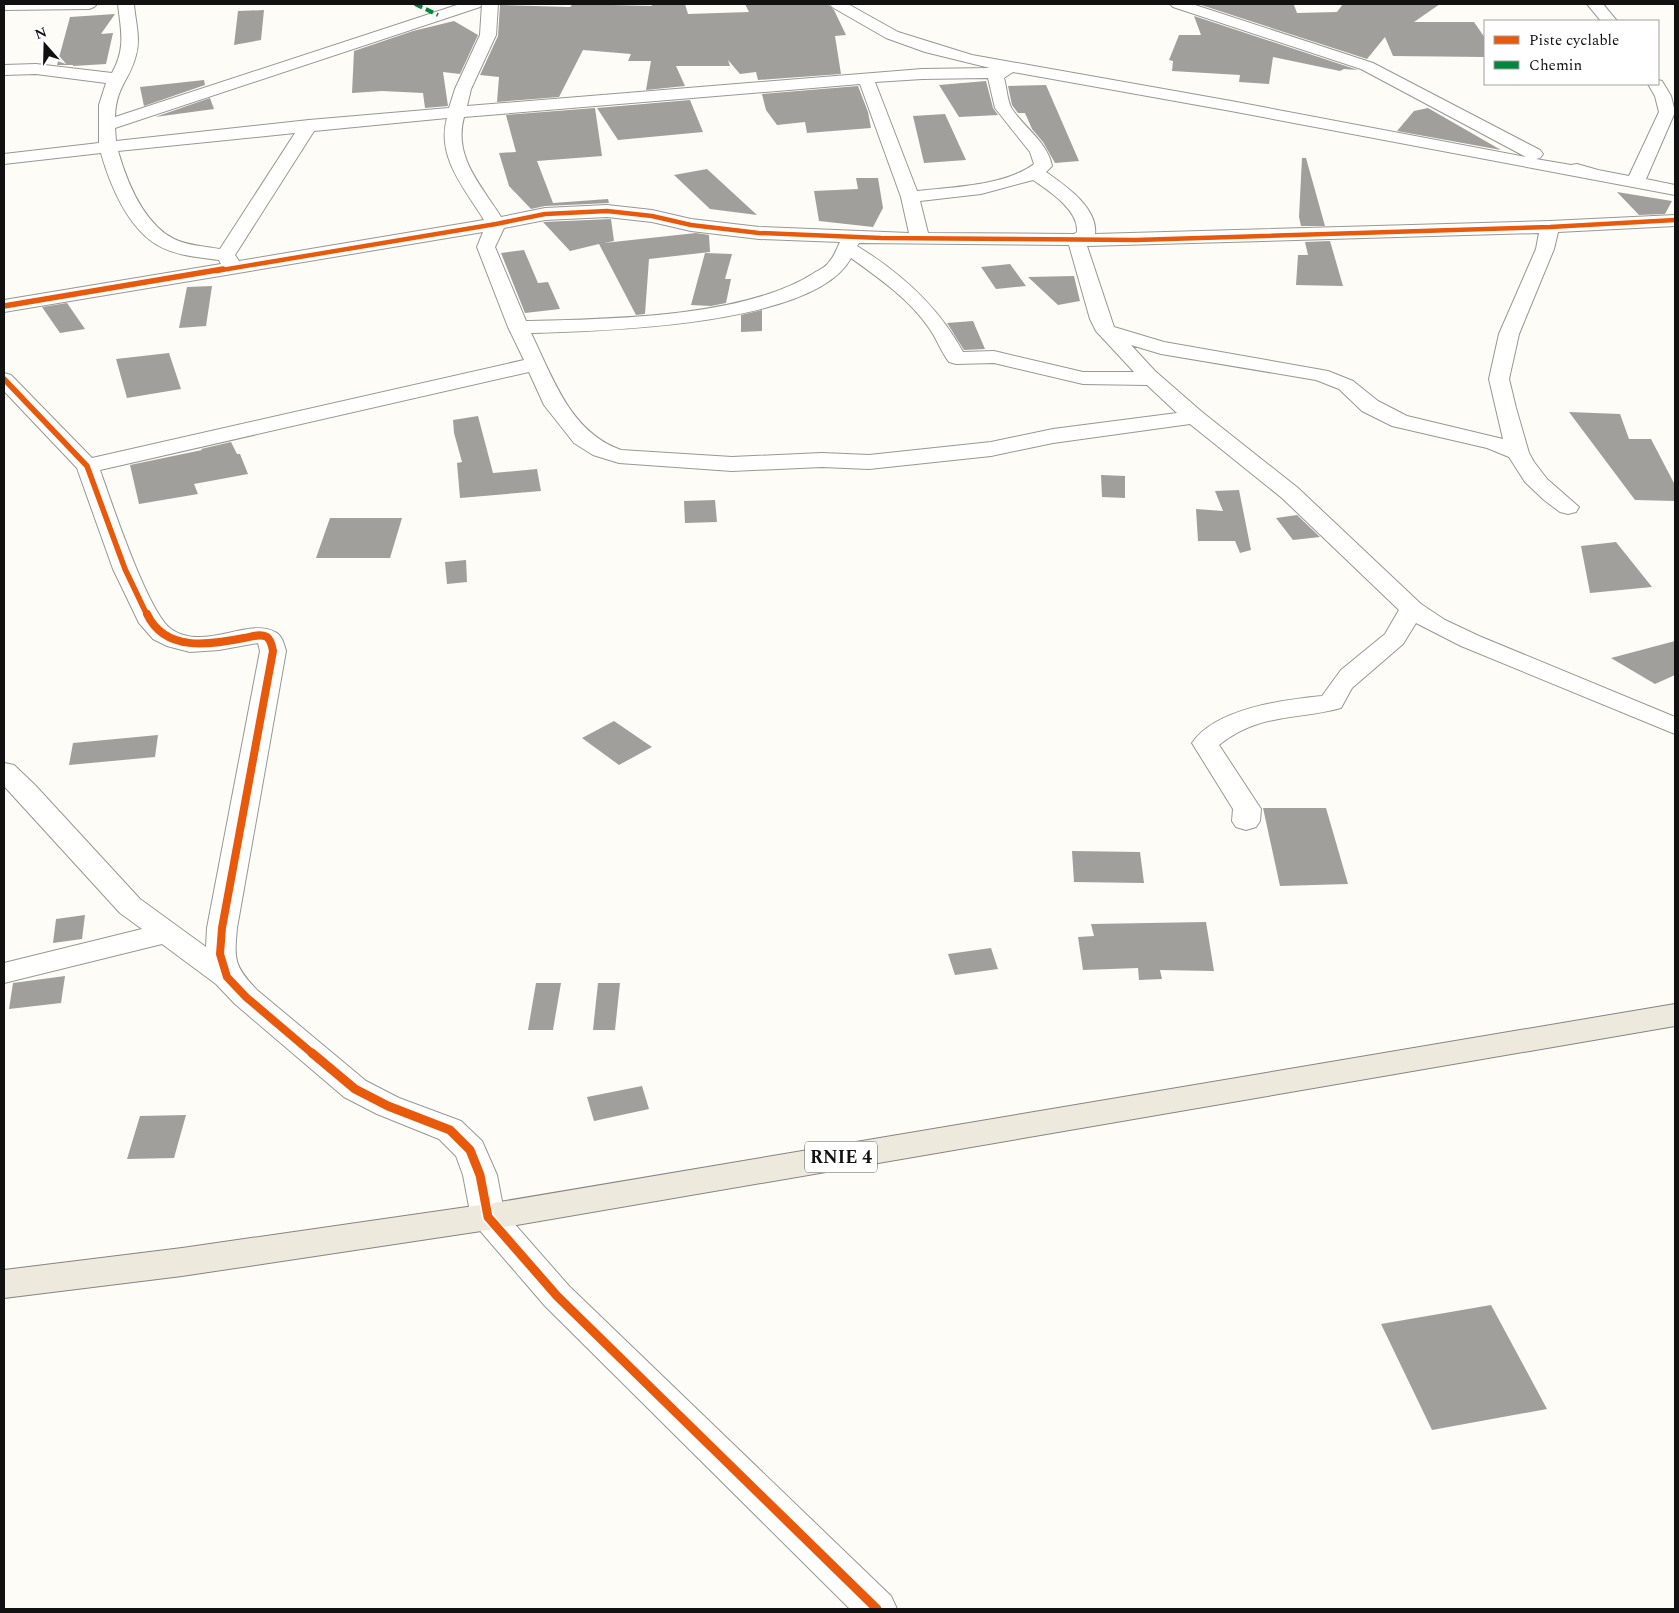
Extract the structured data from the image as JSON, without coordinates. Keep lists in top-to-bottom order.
{
  "streets": {
    "main road": ["RNIE 4"]
  },
  "legend": ["Piste cyclable", "Chemin"],
  "north": "top"
}
